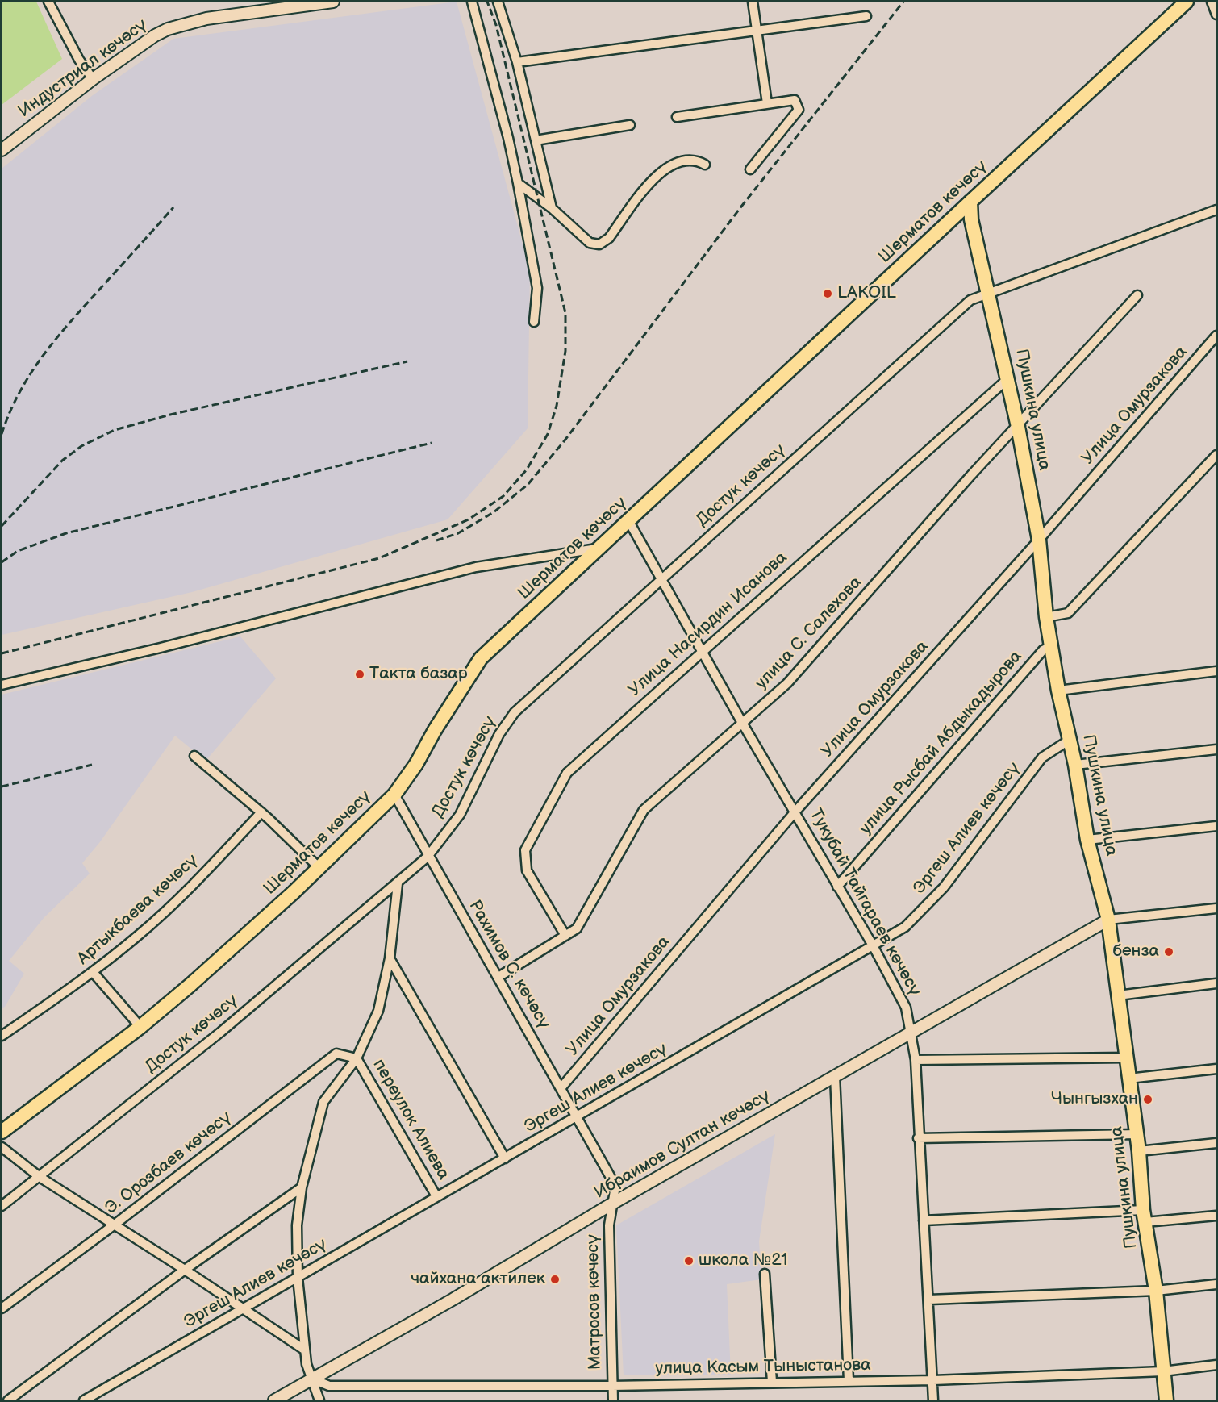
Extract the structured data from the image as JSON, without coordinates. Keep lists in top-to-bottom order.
{
  "streets": {
    "main road": [
      "Индустриал көчөсү",
      "Шерматов көчөсү",
      "Пушкина улица",
      "Ибраимов Султан көчөсү"
    ],
    "street": [
      "Улица Омурзакова",
      "Достук көчөсү",
      "Улица Насирдин Исанова",
      "улица С. Салехова",
      "улица Рысбай Абдыкадырова",
      "Эргеш Алиев көчөсү",
      "Тукубай Тайгараев көчөсү",
      "Артыкбаева көчөсү",
      "Рахимов С. көчөсү",
      "переулок Алиева",
      "Э. Орозбаев көчөсү",
      "Матросов көчөсү",
      "улица Касым Тыныстанова"
    ]
  },
  "crossings": [
    ["Шерматов көчөсү", "Пушкина улица"],
    ["Шерматов көчөсү", "Тукубай Тайгараев көчөсү"],
    ["Шерматов көчөсү", "Рахимов С. көчөсү"],
    ["Улица Омурзакова", "Пушкина улица"],
    ["Улица Омурзакова", "Тукубай Тайгараев көчөсү"],
    ["Улица Омурзакова", "Рахимов С. көчөсү"],
    ["Пушкина улица", "Достук көчөсү"],
    ["Пушкина улица", "Улица Насирдин Исанова"],
    ["Пушкина улица", "улица С. Салехова"],
    ["Пушкина улица", "улица Рысбай Абдыкадырова"],
    ["Пушкина улица", "Эргеш Алиев көчөсү"],
    ["Пушкина улица", "Ибраимов Султан көчөсү"],
    ["Пушкина улица", "улица Касым Тыныстанова"],
    ["Достук көчөсү", "Тукубай Тайгараев көчөсү"],
    ["Достук көчөсү", "Рахимов С. көчөсү"],
    ["Улица Насирдин Исанова", "улица С. Салехова"],
    ["Улица Насирдин Исанова", "Тукубай Тайгараев көчөсү"],
    ["улица С. Салехова", "Тукубай Тайгараев көчөсү"],
    ["улица С. Салехова", "Рахимов С. көчөсү"],
    ["улица Рысбай Абдыкадырова", "Тукубай Тайгараев көчөсү"],
    ["Эргеш Алиев көчөсү", "Тукубай Тайгараев көчөсү"],
    ["Эргеш Алиев көчөсү", "Рахимов С. көчөсү"],
    ["Эргеш Алиев көчөсү", "переулок Алиева"],
    ["Тукубай Тайгараев көчөсү", "Ибраимов Султан көчөсү"],
    ["Тукубай Тайгараев көчөсү", "улица Касым Тыныстанова"],
    ["Рахимов С. көчөсү", "Ибраимов Султан көчөсү"],
    ["Рахимов С. көчөсү", "Матросов көчөсү"],
    ["переулок Алиева", "Э. Орозбаев көчөсү"],
    ["Ибраимов Султан көчөсү", "Матросов көчөсү"],
    ["Ибраимов Султан көчөсү", "улица Касым Тыныстанова"],
    ["Матросов көчөсү", "улица Касым Тыныстанова"]
  ],
  "places": [
    "LAKOIL",
    "Такта базар",
    "бенза",
    "Чынгызхан",
    "школа №21",
    "чайхана актилек"
  ]
}
